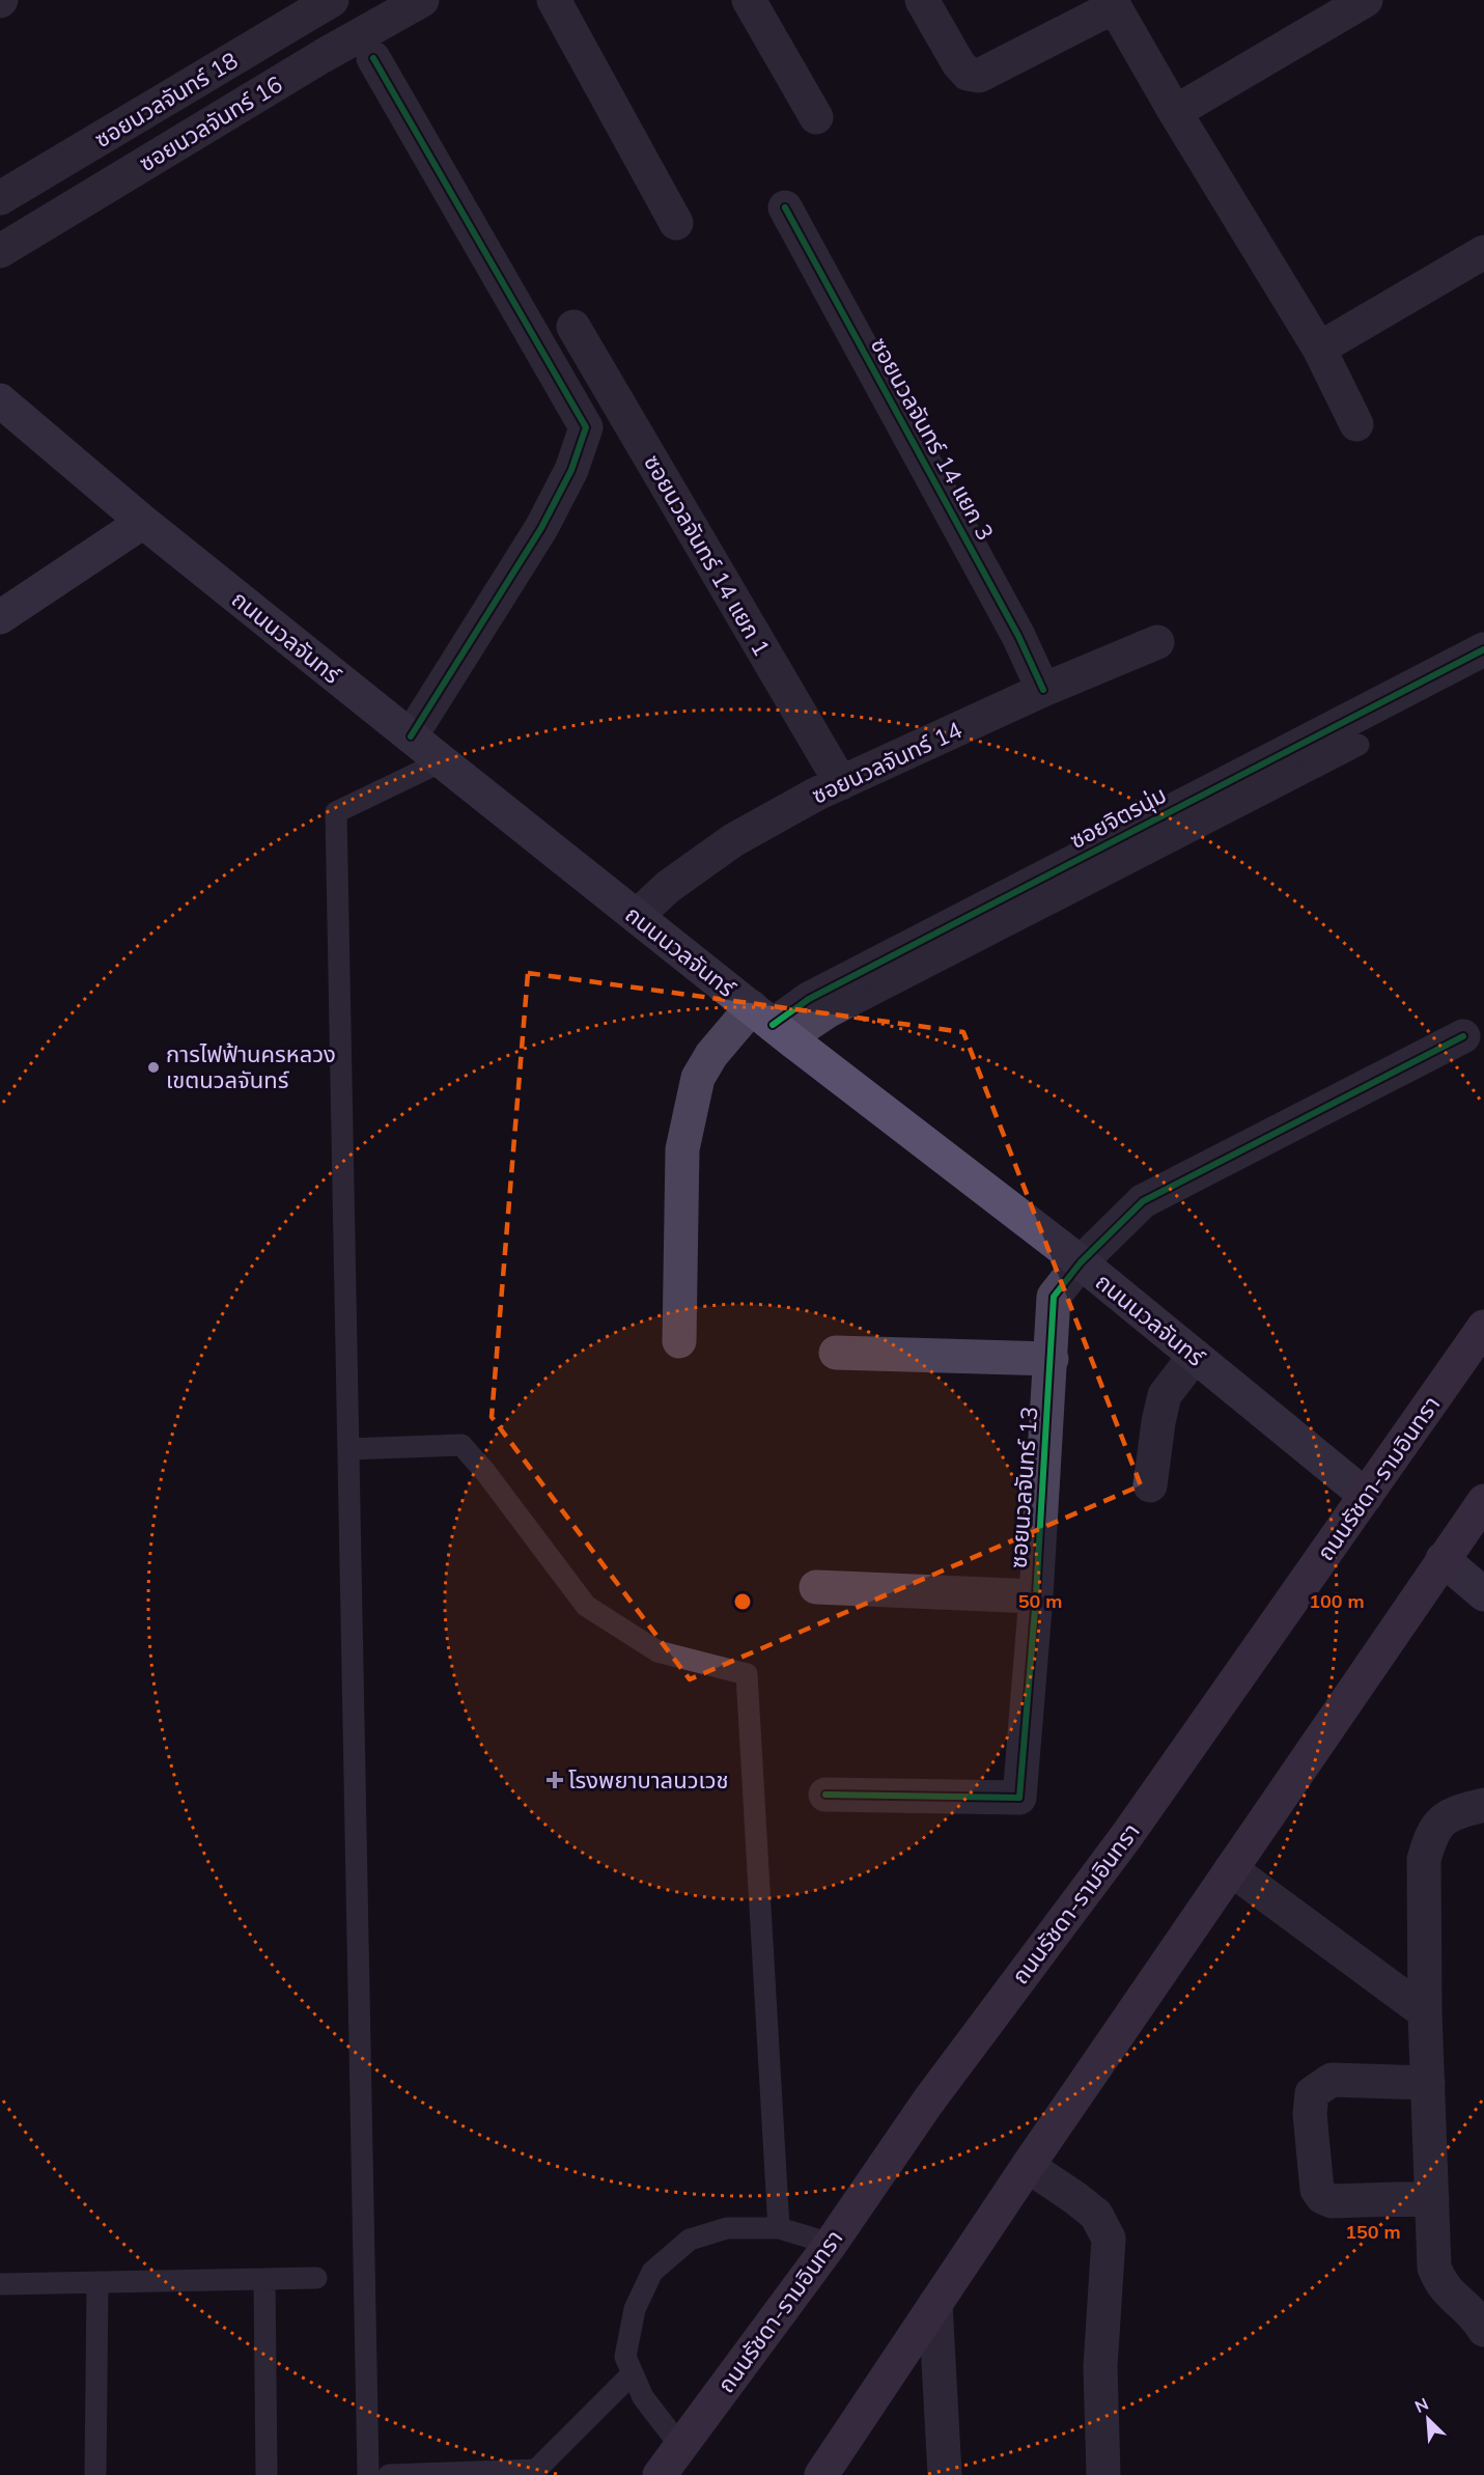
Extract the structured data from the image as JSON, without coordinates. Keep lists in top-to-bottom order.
{
  "streets": {
    "main road": ["ถนนนวลจันทร์", "ถนนรัชดา-รามอินทรา"],
    "street": [
      "ซอยนวลจันทร์ 18",
      "ซอยนวลจันทร์ 16",
      "ซอยนวลจันทร์ 14 แยก 3",
      "ซอยนวลจันทร์ 14 แยก 1",
      "ซอยนวลจันทร์ 14",
      "ซอยจิตรนุ่ม",
      "ซอยนวลจันทร์ 13"
    ]
  },
  "crossings": [
    ["ซอยนวลจันทร์ 14 แยก 3", "ซอยนวลจันทร์ 14"],
    ["ซอยนวลจันทร์ 14 แยก 1", "ซอยนวลจันทร์ 14"],
    ["ถนนนวลจันทร์", "ซอยนวลจันทร์ 14"],
    ["ถนนนวลจันทร์", "ซอยจิตรนุ่ม"],
    ["ถนนนวลจันทร์", "ถนนรัชดา-รามอินทรา"],
    ["ถนนนวลจันทร์", "ซอยนวลจันทร์ 13"]
  ],
  "places": {
    "other": ["การไฟฟ้านครหลวง เขตนวลจันทร์"],
    "health": ["โรงพยาบาลนวเวช"]
  },
  "north": "top left",
  "rings": ["50 m", "100 m", "150 m"]
}
